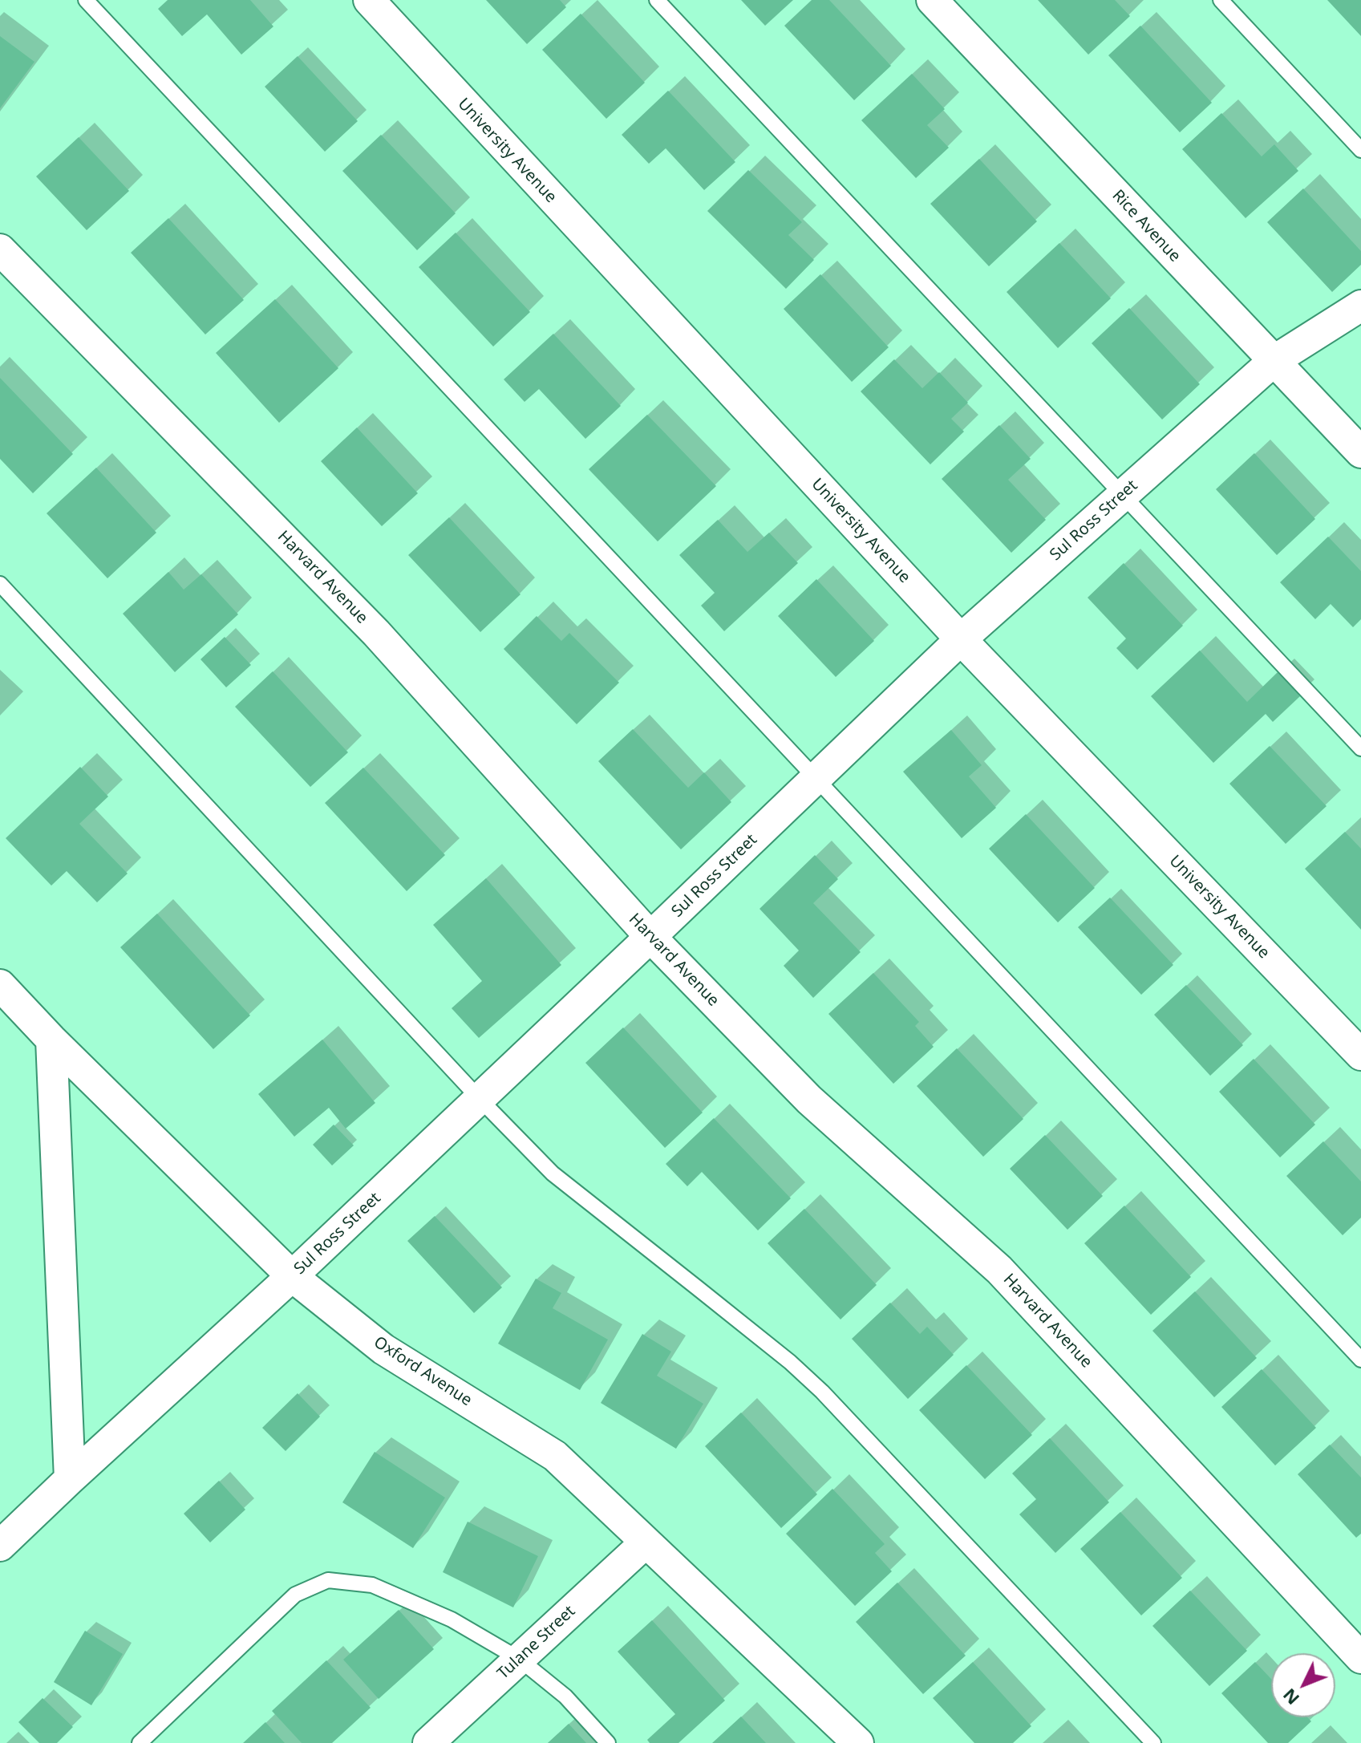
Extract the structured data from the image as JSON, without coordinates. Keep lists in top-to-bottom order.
{
  "streets": {
    "street": [
      "University Avenue",
      "Rice Avenue",
      "Sul Ross Street",
      "Harvard Avenue",
      "Oxford Avenue",
      "Tulane Street"
    ]
  },
  "crossings": [
    ["University Avenue", "Sul Ross Street"],
    ["Rice Avenue", "Sul Ross Street"],
    ["Sul Ross Street", "Harvard Avenue"],
    ["Sul Ross Street", "Oxford Avenue"],
    ["Oxford Avenue", "Tulane Street"]
  ],
  "north": "bottom left"
}
